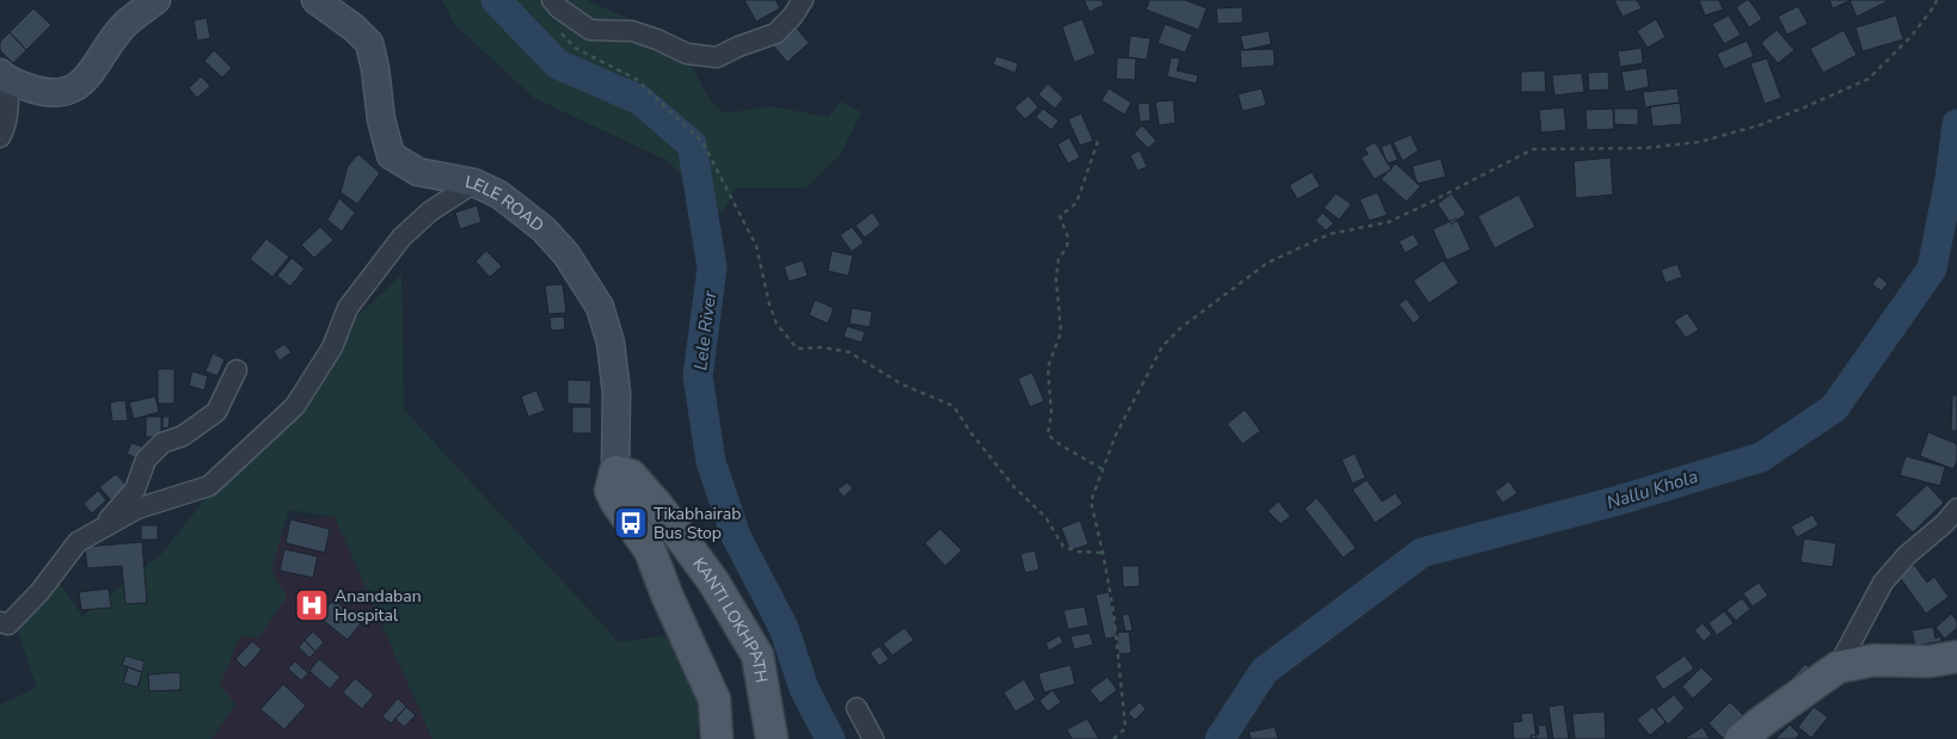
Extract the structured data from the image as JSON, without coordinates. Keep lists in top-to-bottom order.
{
  "streets": {
    "main road": ["KANTI LOKHPATH"],
    "street": ["LELE ROAD"]
  },
  "crossings": [
    ["LELE ROAD", "KANTI LOKHPATH"]
  ],
  "water": ["Lele River", "Nallu Khola"],
  "places": {
    "bus stop": ["Tikabhairab Bus Stop"],
    "hospital": ["Anandaban Hospital"]
  }
}
